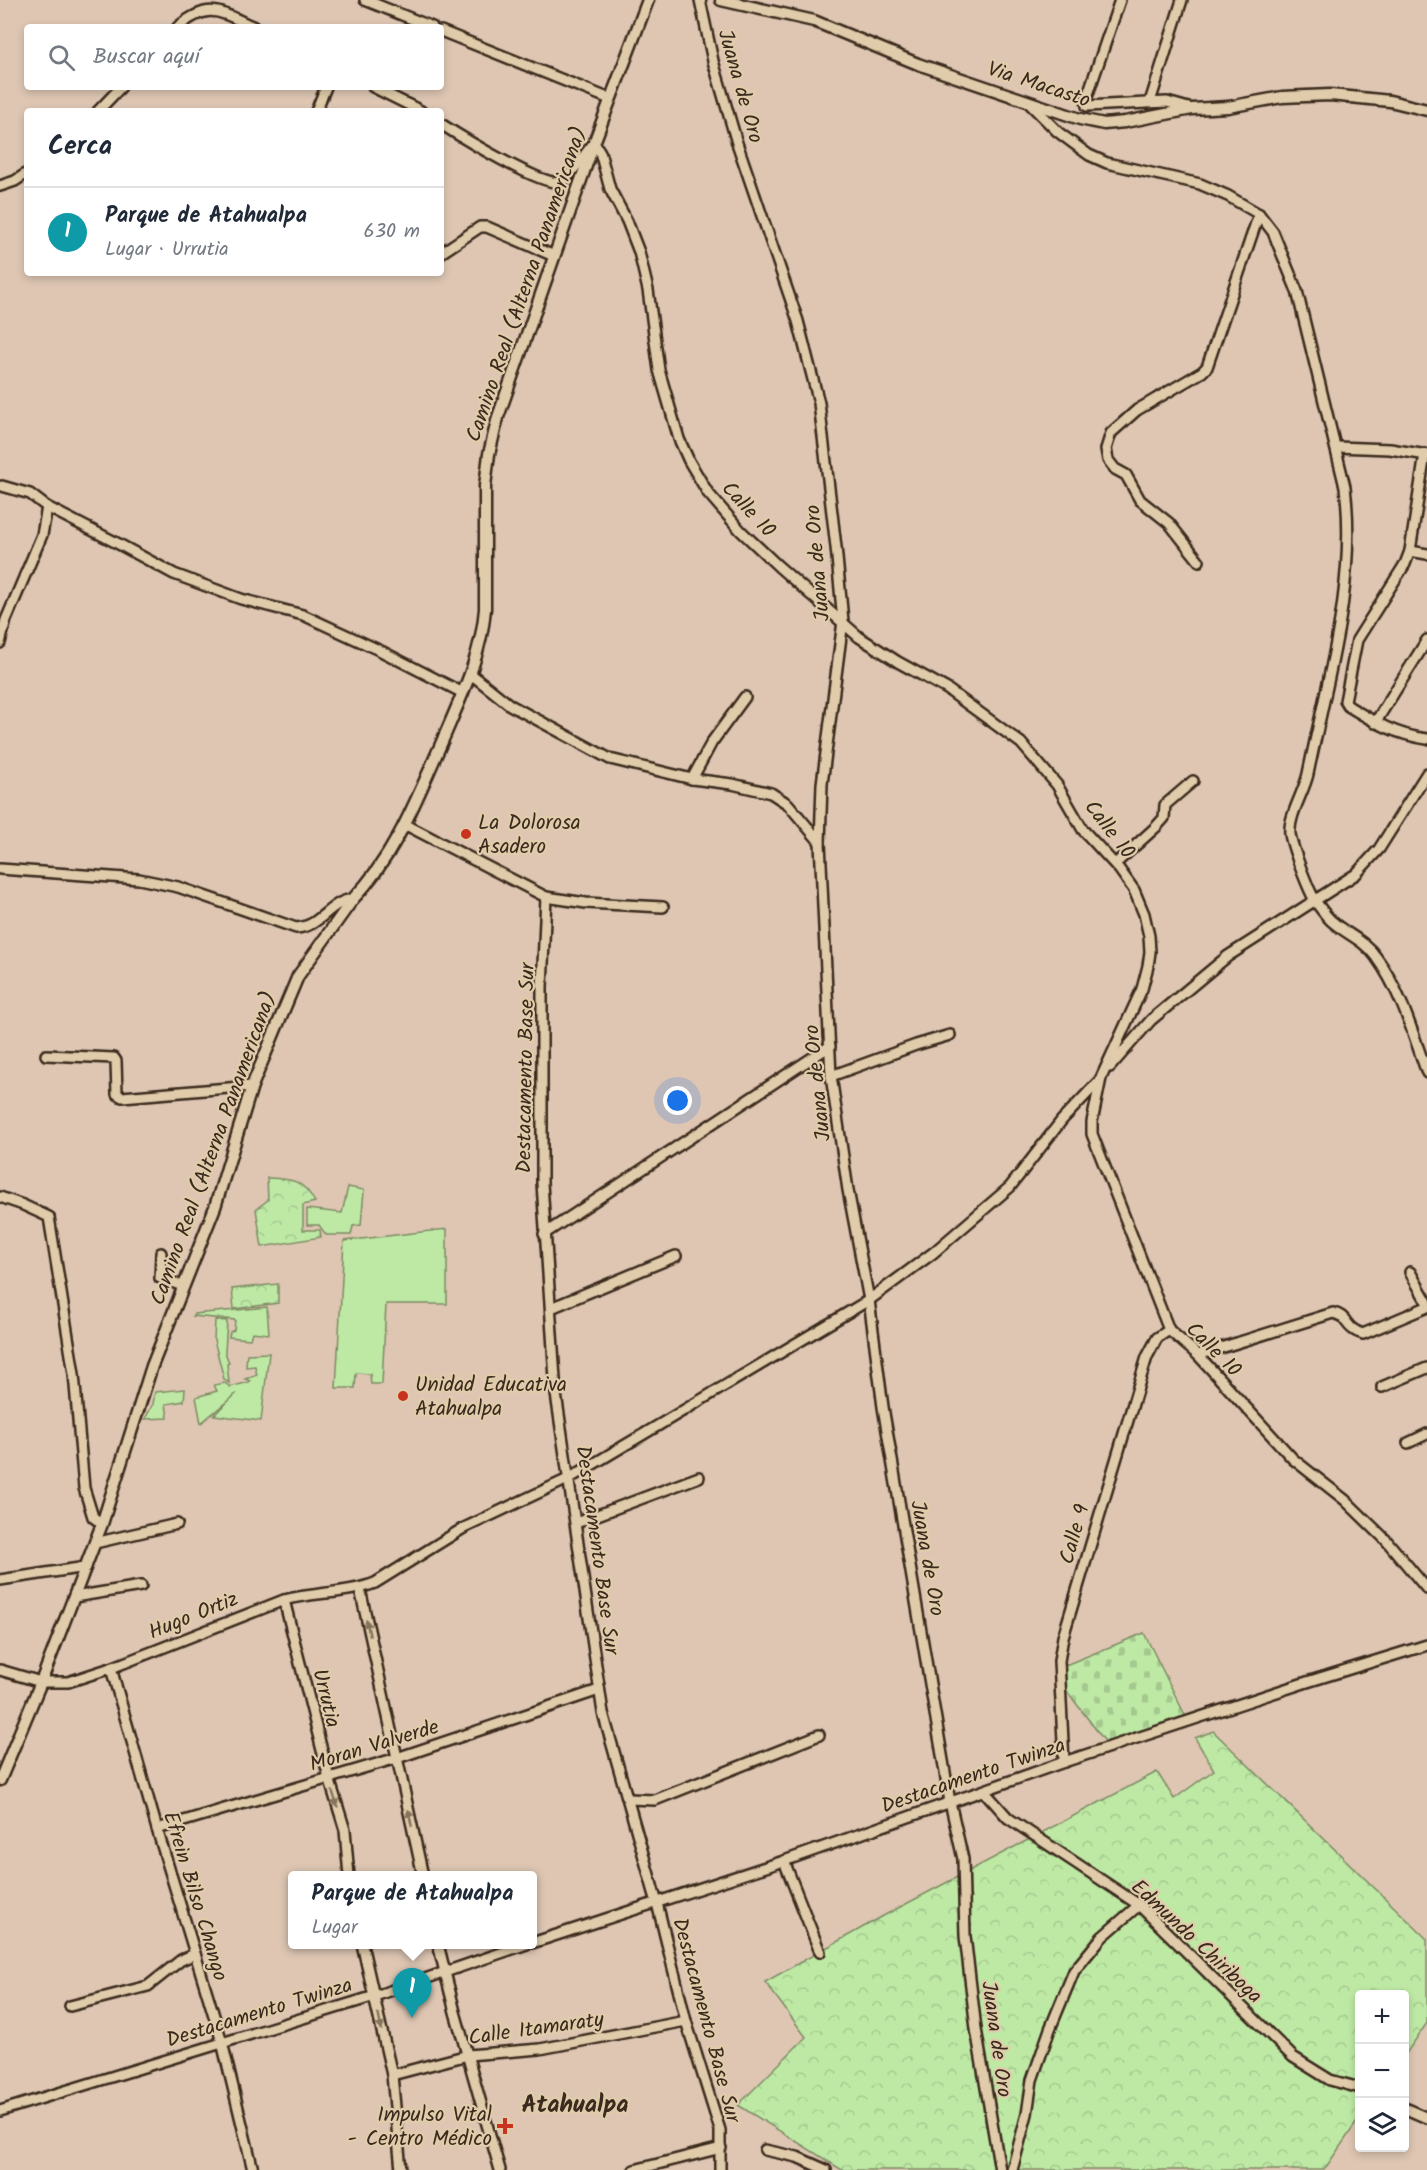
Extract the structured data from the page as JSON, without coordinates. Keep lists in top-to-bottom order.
{
  "streets": {
    "street": [
      "Via Macasto",
      "Juana de Oro",
      "Camino Real (Alterna Panamericana)",
      "Calle 10",
      "Destacamento Base Sur",
      "Calle 9",
      "Hugo Ortiz",
      "Urrutia",
      "Moran Valverde",
      "Destacamento Twinza",
      "Efrein Bilso Chango",
      "Edmundo Chiriboga",
      "Calle Itamaraty"
    ]
  },
  "crossings": [
    ["Juana de Oro", "Calle 10"],
    ["Juana de Oro", "Hugo Ortiz"],
    ["Juana de Oro", "Destacamento Twinza"],
    ["Camino Real (Alterna Panamericana)", "Calle 10"],
    ["Camino Real (Alterna Panamericana)", "Hugo Ortiz"],
    ["Calle 10", "Calle 9"],
    ["Calle 10", "Hugo Ortiz"],
    ["Destacamento Base Sur", "Hugo Ortiz"],
    ["Destacamento Base Sur", "Moran Valverde"],
    ["Destacamento Base Sur", "Destacamento Twinza"],
    ["Destacamento Base Sur", "Calle Itamaraty"],
    ["Calle 9", "Destacamento Twinza"],
    ["Hugo Ortiz", "Urrutia"],
    ["Hugo Ortiz", "Efrein Bilso Chango"],
    ["Urrutia", "Moran Valverde"],
    ["Moran Valverde", "Efrein Bilso Chango"],
    ["Destacamento Twinza", "Efrein Bilso Chango"],
    ["Destacamento Twinza", "Edmundo Chiriboga"]
  ],
  "districts": ["Atahualpa"],
  "places": {
    "other": ["La Dolorosa Asadero", "Unidad Educativa Atahualpa"],
    "health": ["Impulso Vital - Centro Médico"]
  },
  "page": {
    "search": "Buscar aquí",
    "heading": "Cerca",
    "list": [
      {
        "mark": "1",
        "name": "Parque de Atahualpa",
        "note": "Lugar · Urrutia",
        "value": "630 m"
      }
    ],
    "popup": ["Parque de Atahualpa", "Lugar"],
    "pins": "1",
    "map_buttons": ["+", "−"]
  }
}
